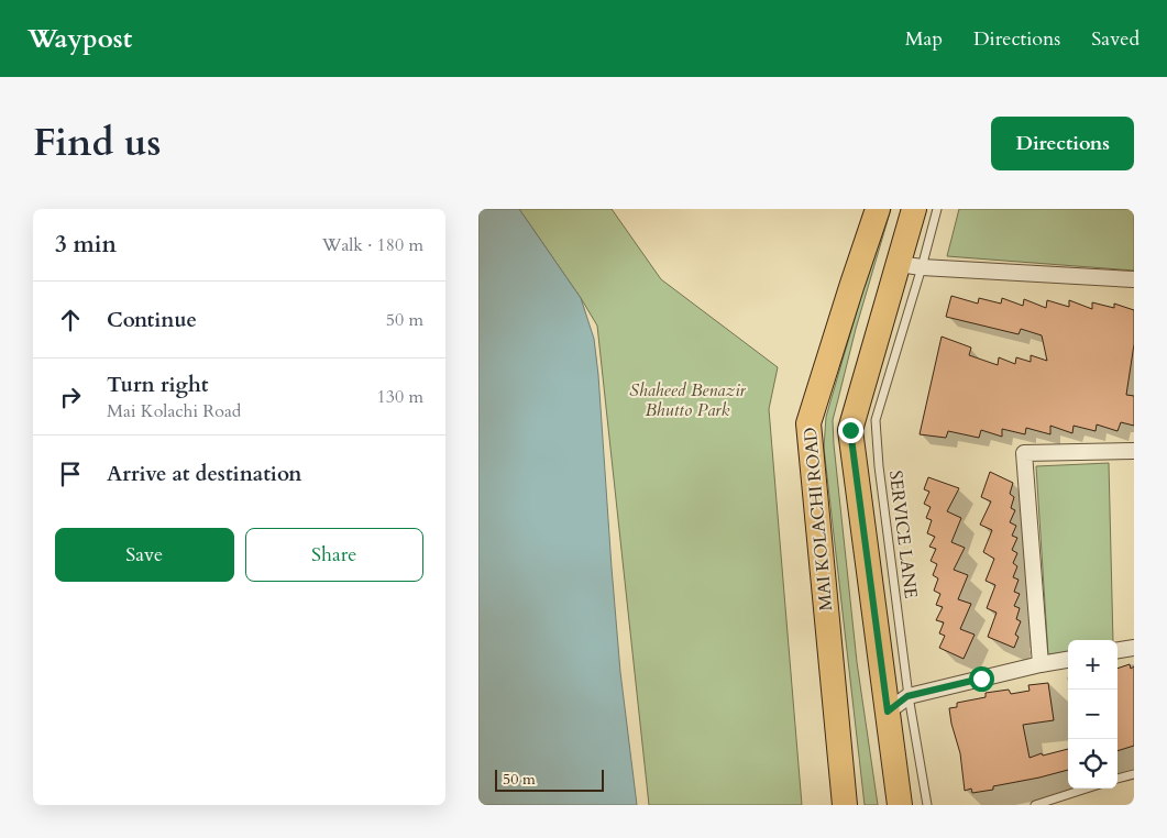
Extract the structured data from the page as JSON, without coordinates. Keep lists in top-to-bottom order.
{
  "streets": {
    "main road": ["MAI KOLACHI ROAD"],
    "lane": ["SERVICE LANE"]
  },
  "parks": ["Shaheed Benazir Bhutto Park"],
  "scale_bar": "50 m",
  "page": {
    "header": "Waypost",
    "nav": ["Map", "Directions", "Saved"],
    "title": "Find us",
    "buttons": [
      "Directions",
      ["Save", "Share"]
    ],
    "heading": ["3 min", "Walk · 180 m"],
    "list": [
      ["Continue", "50 m"],
      ["Turn right", "Mai Kolachi Road", "130 m"],
      "Arrive at destination"
    ],
    "map_buttons": ["+", "−"],
    "scale": "50 m"
  }
}
